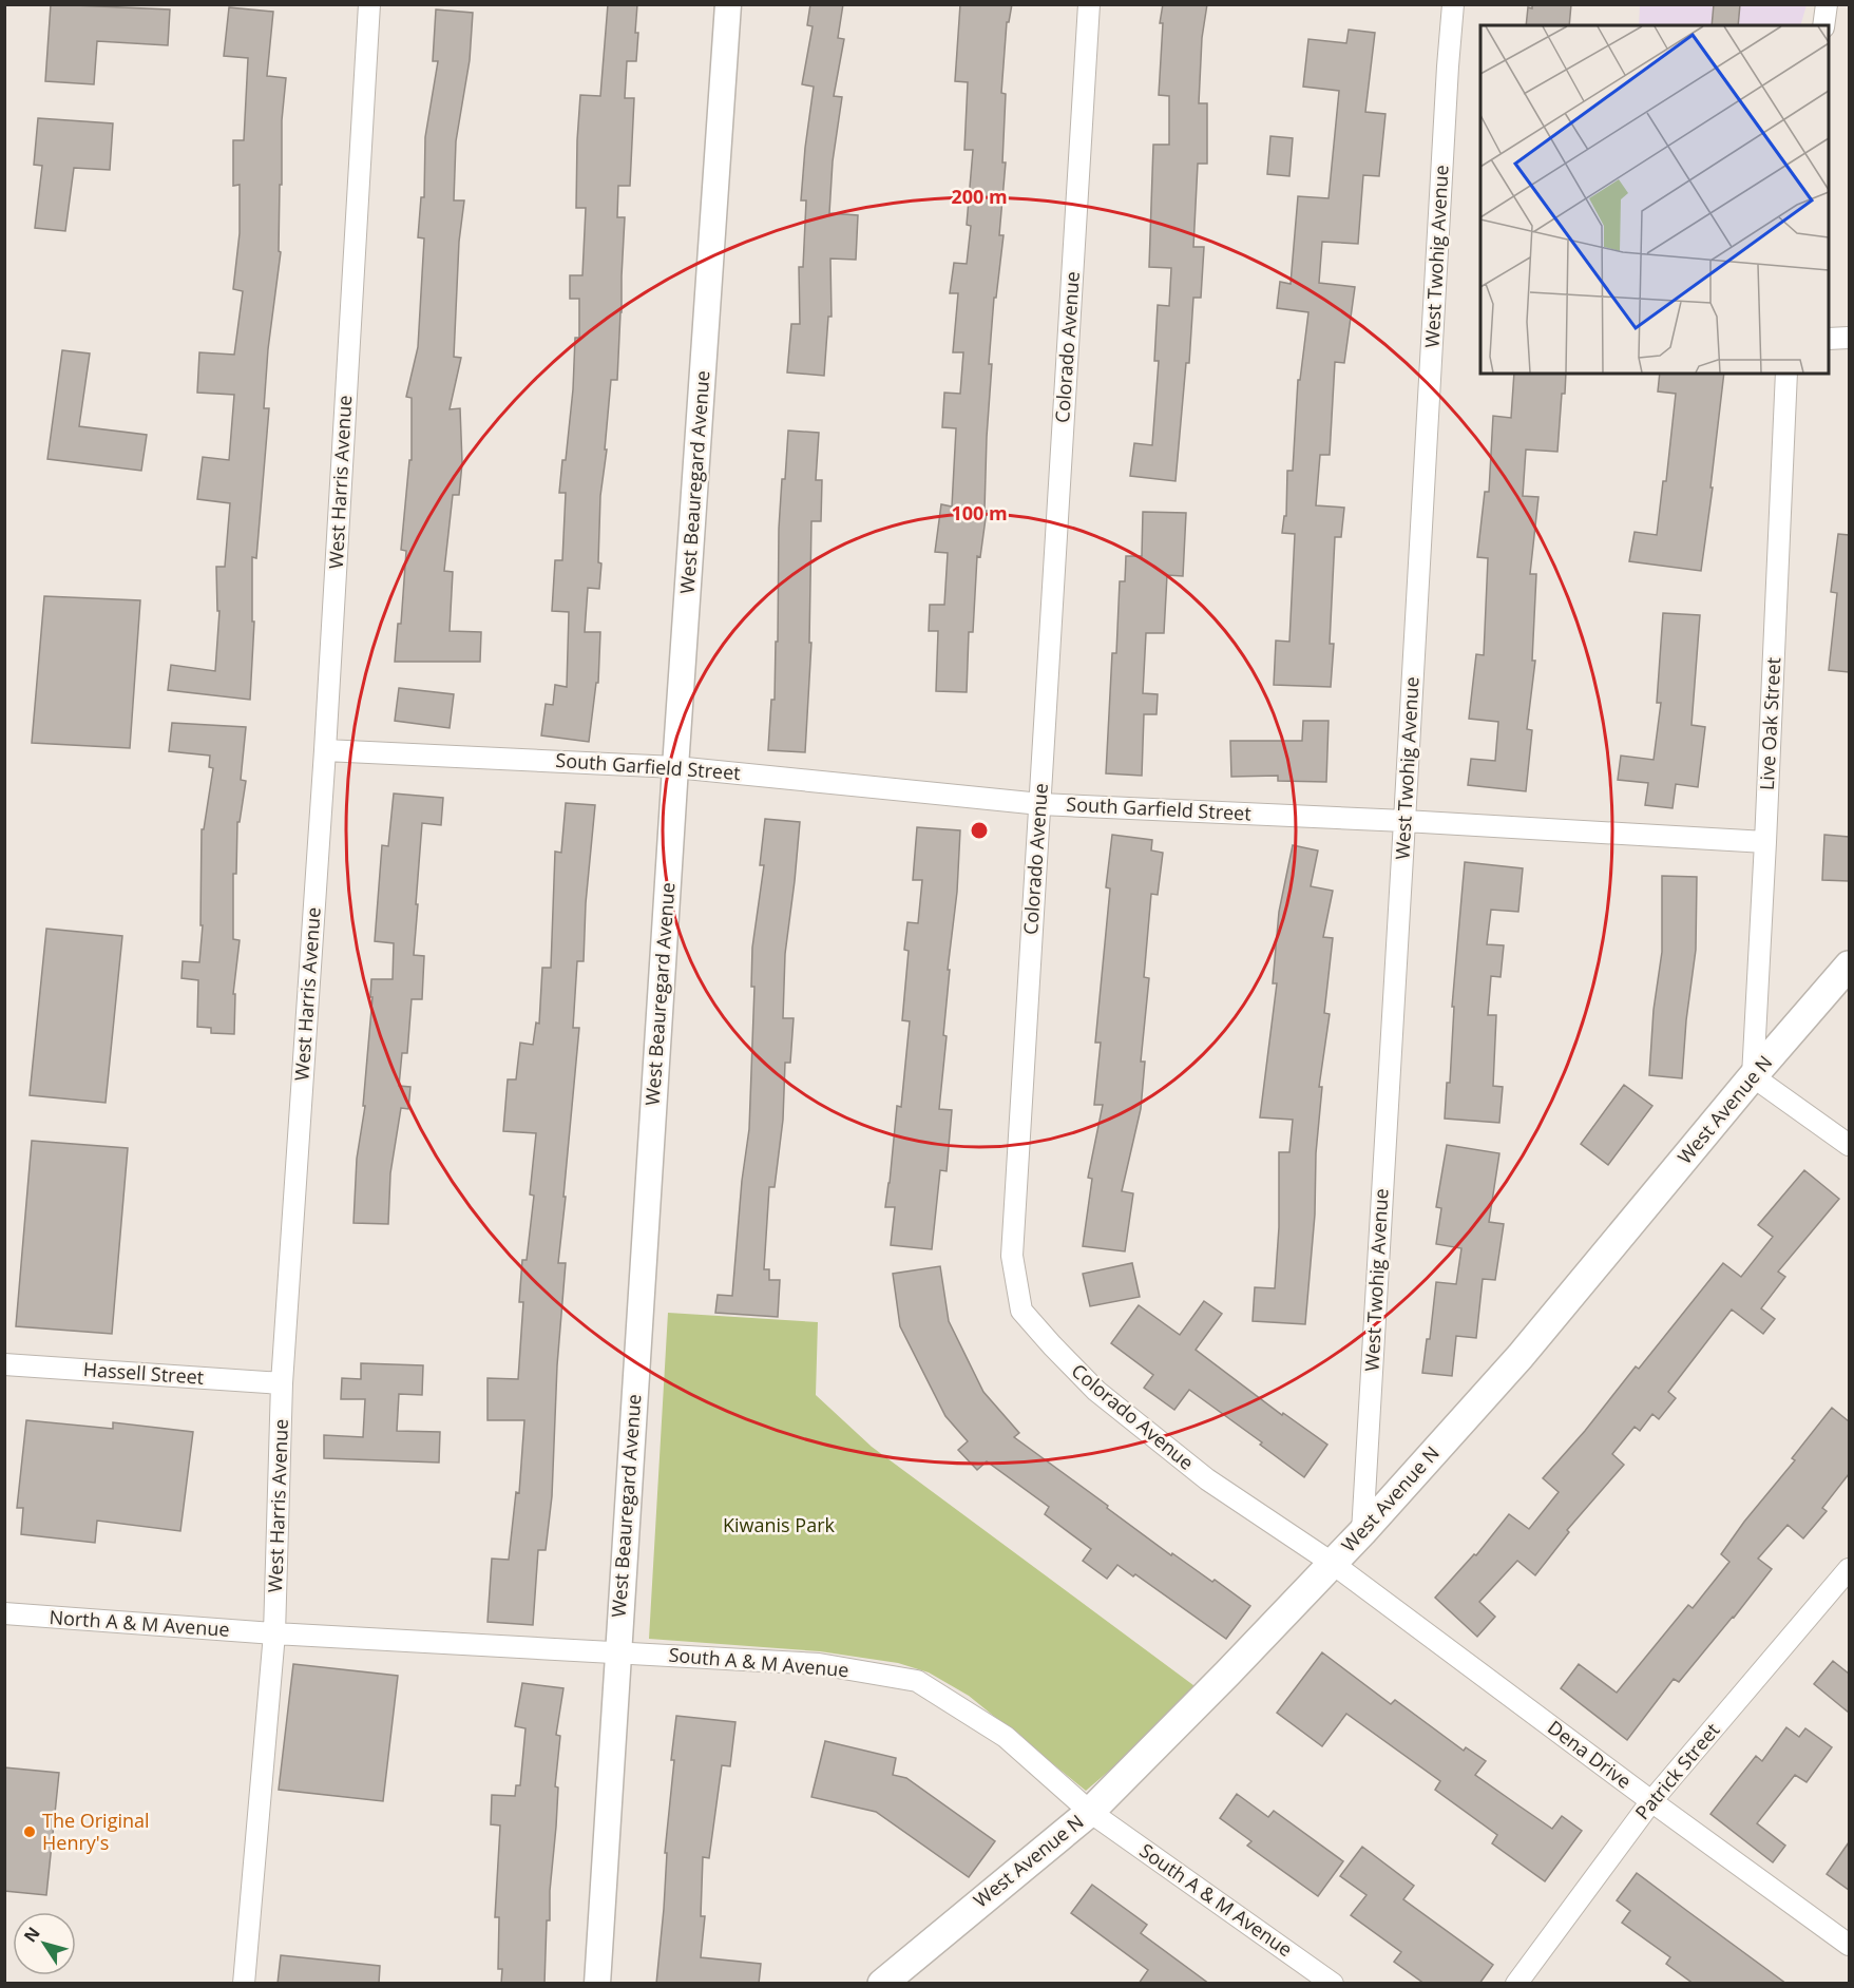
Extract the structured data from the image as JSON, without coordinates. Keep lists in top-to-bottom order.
{
  "streets": {
    "main road": ["West Avenue N"],
    "street": [
      "West Twohig Avenue",
      "Colorado Avenue",
      "West Harris Avenue",
      "West Beauregard Avenue",
      "Live Oak Street",
      "South Garfield Street",
      "Hassell Street",
      "North A & M Avenue",
      "South A & M Avenue",
      "Dena Drive",
      "Patrick Street"
    ]
  },
  "crossings": [
    ["West Twohig Avenue", "South Garfield Street"],
    ["West Twohig Avenue", "West Avenue N"],
    ["Colorado Avenue", "South Garfield Street"],
    ["Colorado Avenue", "West Avenue N"],
    ["Colorado Avenue", "Dena Drive"],
    ["West Harris Avenue", "South Garfield Street"],
    ["West Harris Avenue", "Hassell Street"],
    ["West Harris Avenue", "North A & M Avenue"],
    ["West Harris Avenue", "South A & M Avenue"],
    ["West Beauregard Avenue", "South Garfield Street"],
    ["West Beauregard Avenue", "South A & M Avenue"],
    ["Live Oak Street", "South Garfield Street"],
    ["Live Oak Street", "West Avenue N"],
    ["West Avenue N", "South A & M Avenue"],
    ["West Avenue N", "Dena Drive"],
    ["North A & M Avenue", "South A & M Avenue"],
    ["Dena Drive", "Patrick Street"]
  ],
  "parks": ["Kiwanis Park"],
  "places": ["The Original Henry's"],
  "north": "top left",
  "rings": ["200 m", "100 m"]
}
